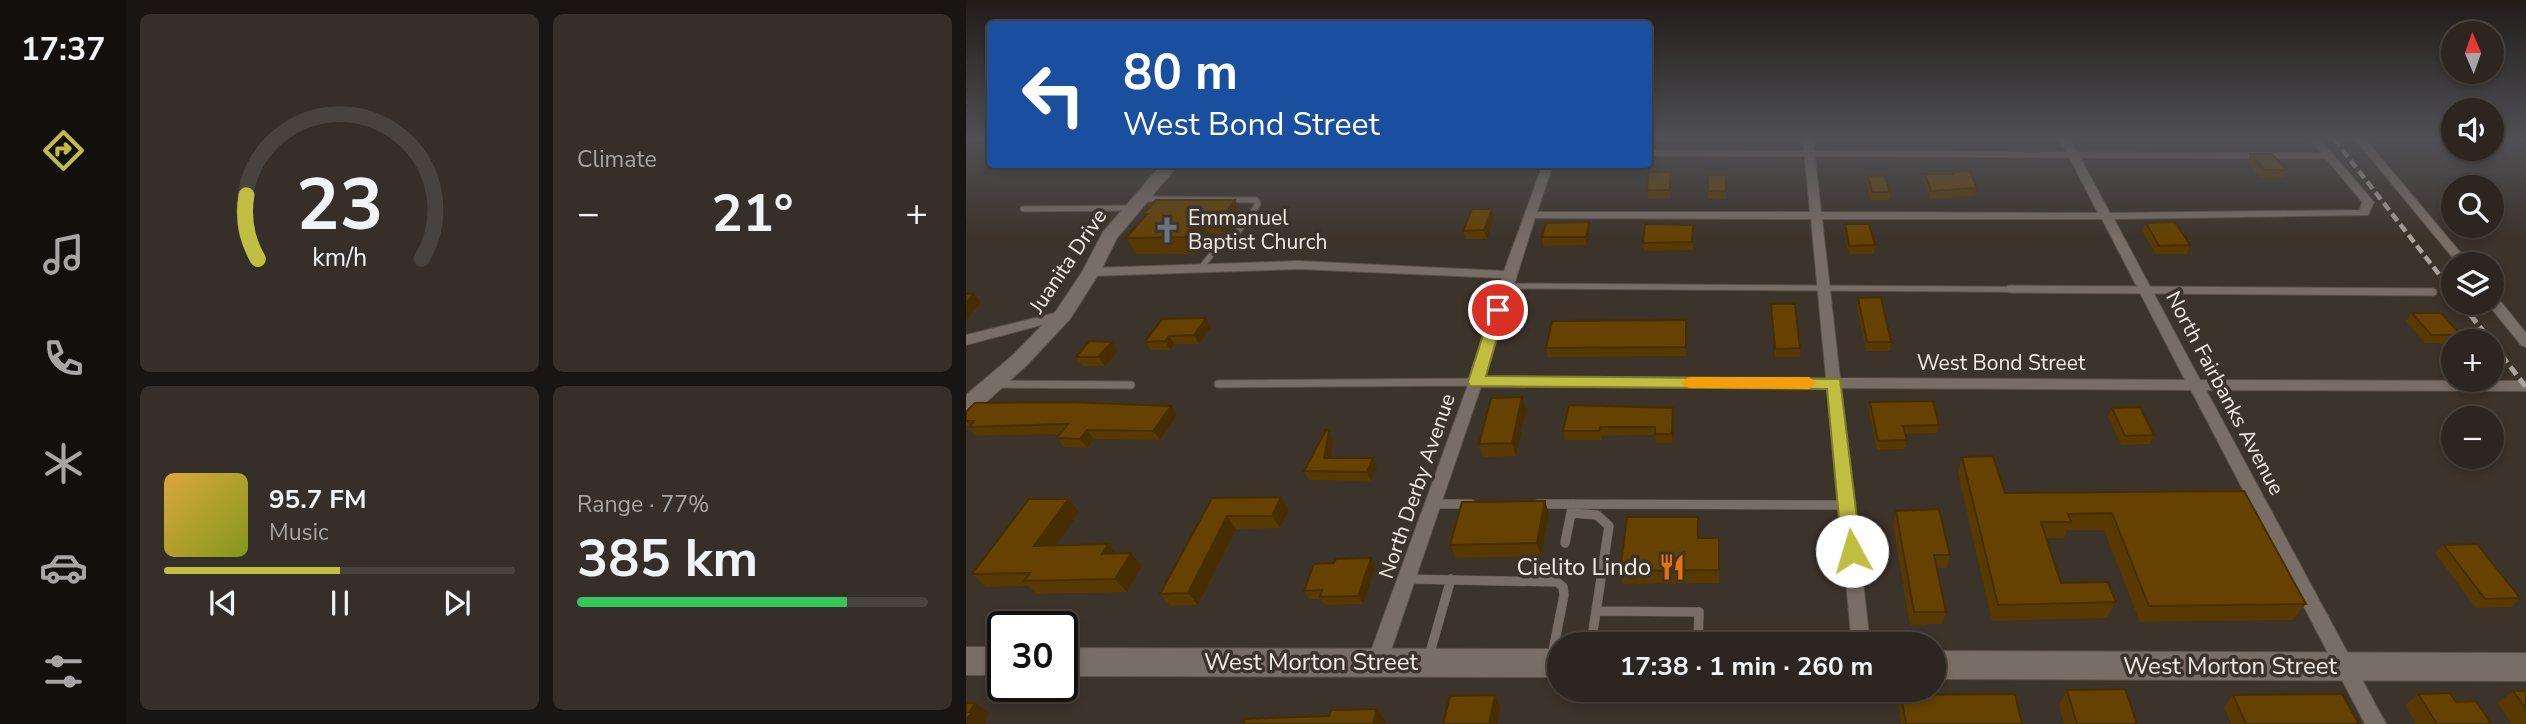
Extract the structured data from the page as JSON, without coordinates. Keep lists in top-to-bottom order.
{
  "streets": {
    "main road": ["Juanita Drive", "West Morton Street"],
    "street": ["West Bond Street", "North Fairbanks Avenue", "North Derby Avenue"]
  },
  "crossings": [
    ["West Bond Street", "North Fairbanks Avenue"],
    ["West Bond Street", "North Derby Avenue"],
    ["North Fairbanks Avenue", "West Morton Street"],
    ["North Derby Avenue", "West Morton Street"]
  ],
  "places": {
    "church": ["Emmanuel Baptist Church"],
    "restaurant": ["Cielito Lindo"]
  },
  "north": "top",
  "page": {
    "tabs": "17:37",
    "tile": [
      "Climate",
      ["Range · 77%", "385 km"]
    ],
    "map_buttons": ["+", "−"],
    "turn": ["80 m", "West Bond Street"],
    "heat": ["−", "21°", "+"],
    "song": ["95.7 FM", "Music"],
    "limit": "30",
    "trip": "17:38 · 1 min · 260 m",
    "gauge": ["23", "km/h"]
  }
}
